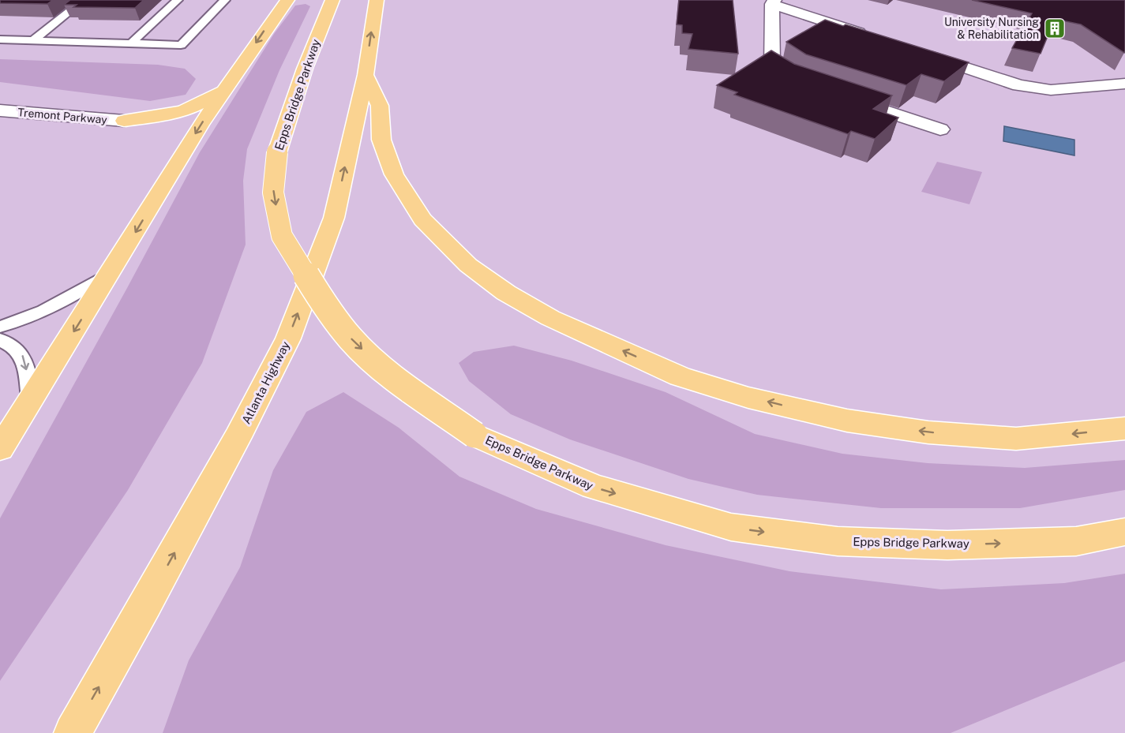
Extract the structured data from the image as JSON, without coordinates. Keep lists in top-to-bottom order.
{
  "streets": {
    "main road": ["Epps Bridge Parkway", "Atlanta Highway"],
    "street": ["Tremont Parkway"]
  },
  "places": {
    "building": ["University Nursing & Rehabilitation"]
  }
}
